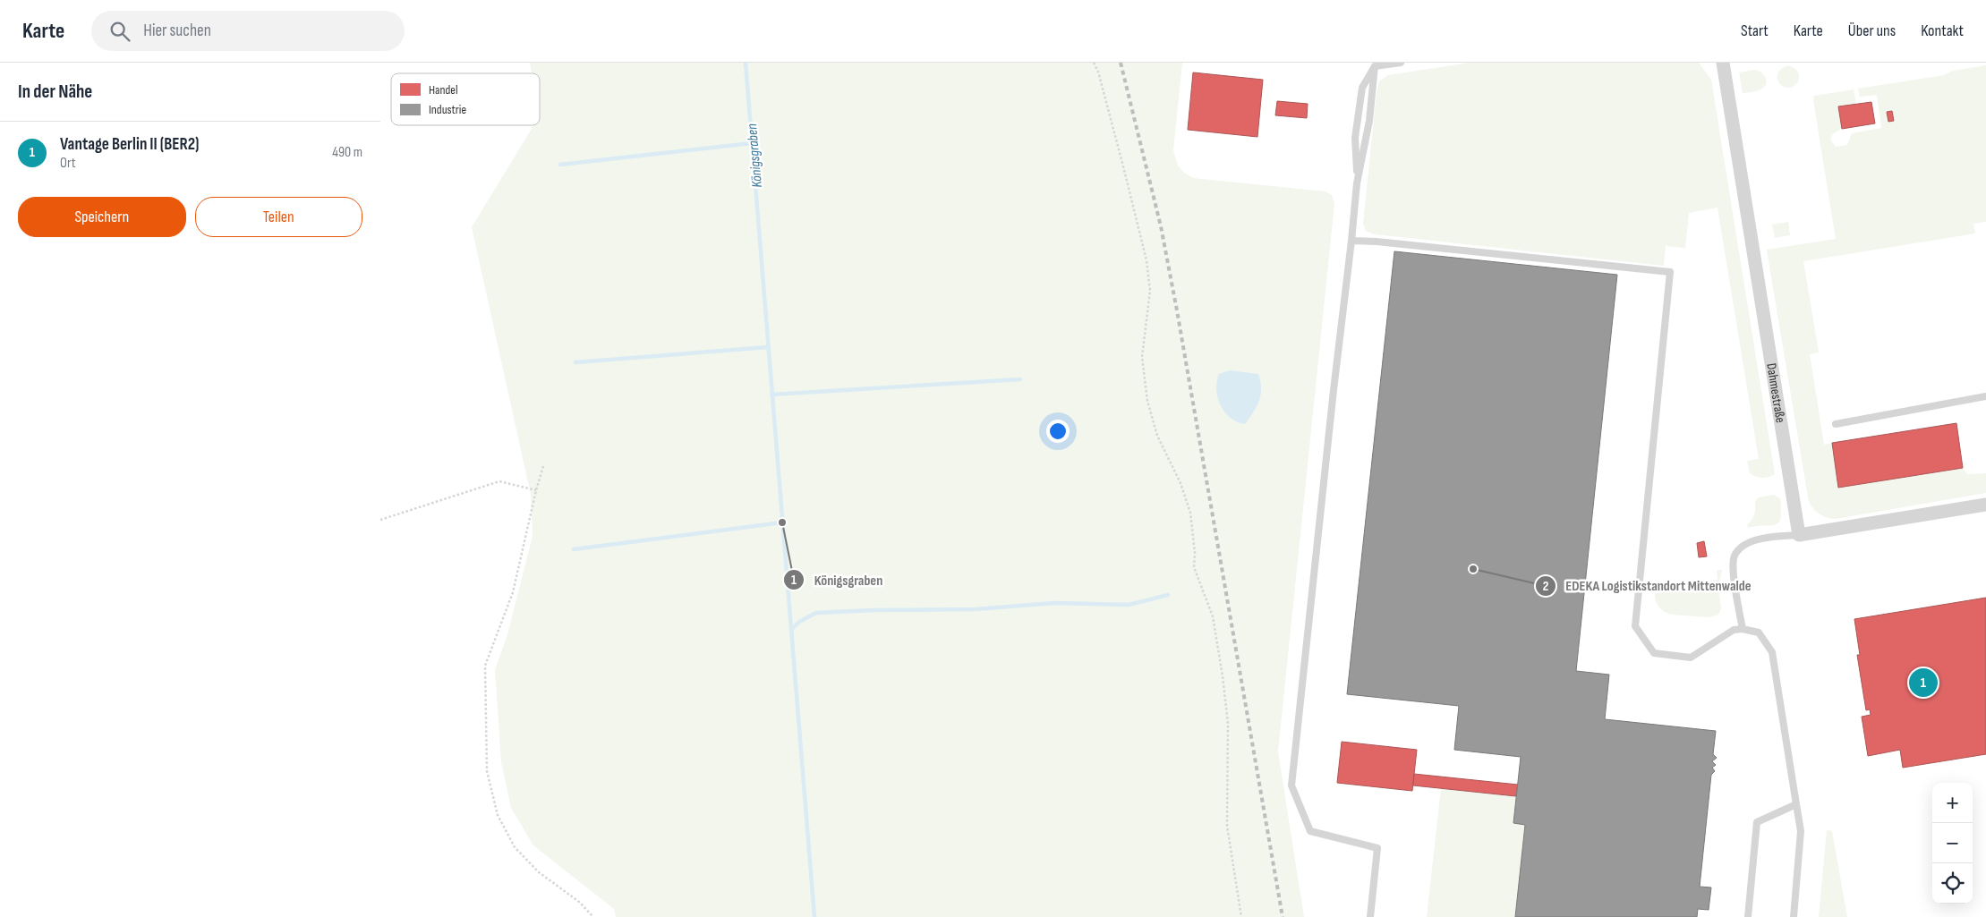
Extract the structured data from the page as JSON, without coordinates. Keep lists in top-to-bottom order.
{
  "streets": {
    "street": ["Dahmestraße"]
  },
  "water": ["Königsgraben"],
  "places": ["Königsgraben", "EDEKA Logistikstandort Mittenwalde"],
  "legend": ["Handel", "Industrie"],
  "page": {
    "header": "Karte",
    "search": "Hier suchen",
    "nav": [
      "Start",
      "Karte",
      "Über uns",
      "Kontakt"
    ],
    "heading": "In der Nähe",
    "list": [
      {
        "mark": "1",
        "name": "Vantage Berlin II (BER2)",
        "note": "Ort",
        "value": "490 m"
      }
    ],
    "buttons": ["Speichern", "Teilen"],
    "pins": "1",
    "map_buttons": ["+", "−"]
  }
}
